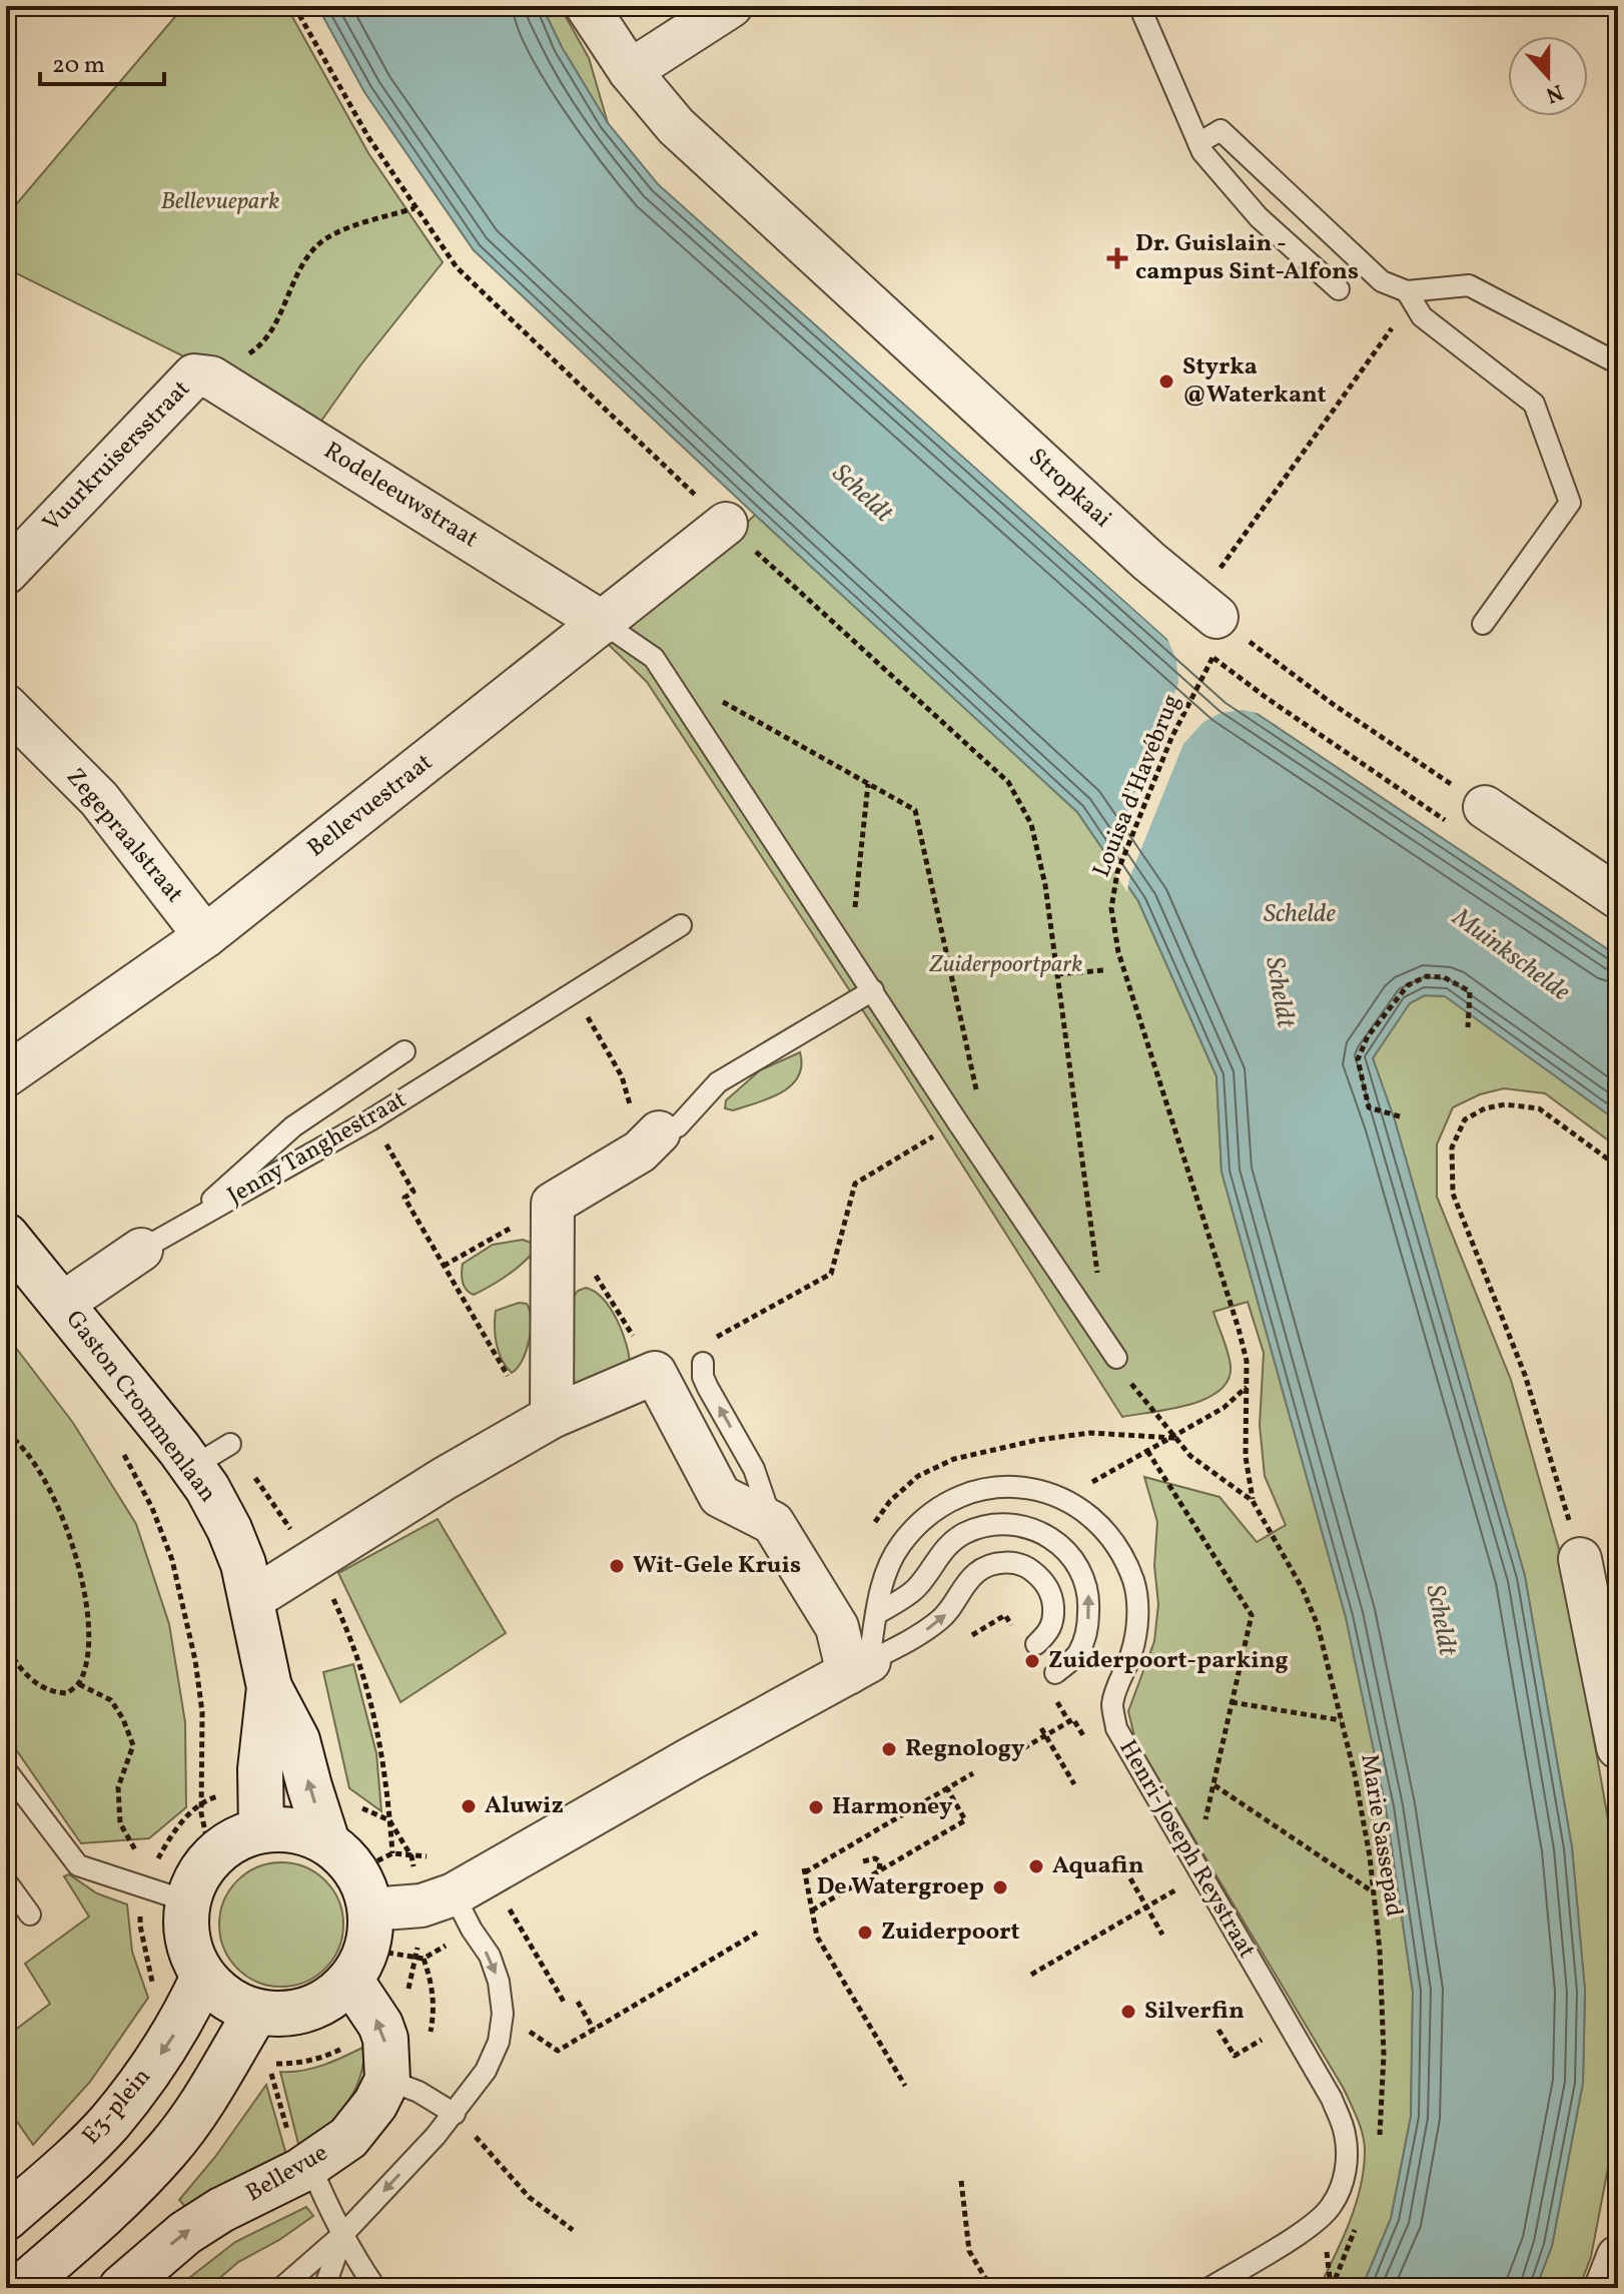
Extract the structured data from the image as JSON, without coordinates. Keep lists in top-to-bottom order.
{
  "streets": {
    "street": [
      "Vuurkruisersstraat",
      "Stropkaai",
      "Rodeleeuwstraat",
      "Bellevuestraat",
      "Zegepraalstraat",
      "Jenny Tanghestraat",
      "Gaston Crommenlaan",
      "E3-plein",
      "Bellevue"
    ],
    "lane": ["Henri-Joseph Reystraat"],
    "path": ["Louisa d'Havébrug", "Marie Sassepad"]
  },
  "crossings": [
    ["Vuurkruisersstraat", "Rodeleeuwstraat"],
    ["Stropkaai", "Louisa d'Havébrug"],
    ["Rodeleeuwstraat", "Bellevuestraat"],
    ["Louisa d'Havébrug", "Marie Sassepad"],
    ["Bellevuestraat", "Zegepraalstraat"],
    ["Jenny Tanghestraat", "Gaston Crommenlaan"],
    ["Gaston Crommenlaan", "E3-plein"]
  ],
  "water": ["Scheldt", "Schelde", "Muinkschelde"],
  "parks": ["Bellevuepark", "Zuiderpoortpark"],
  "places": {
    "health": ["Dr. Guislain - campus Sint-Alfons"],
    "other": [
      "Styrka @Waterkant",
      "Wit-Gele Kruis",
      "Zuiderpoort-parking",
      "Regnology",
      "Aluwiz",
      "Harmoney",
      "Aquafin",
      "De Watergroep",
      "Zuiderpoort",
      "Silverfin"
    ]
  },
  "scale_bar": "20 m",
  "north": "bottom"
}
